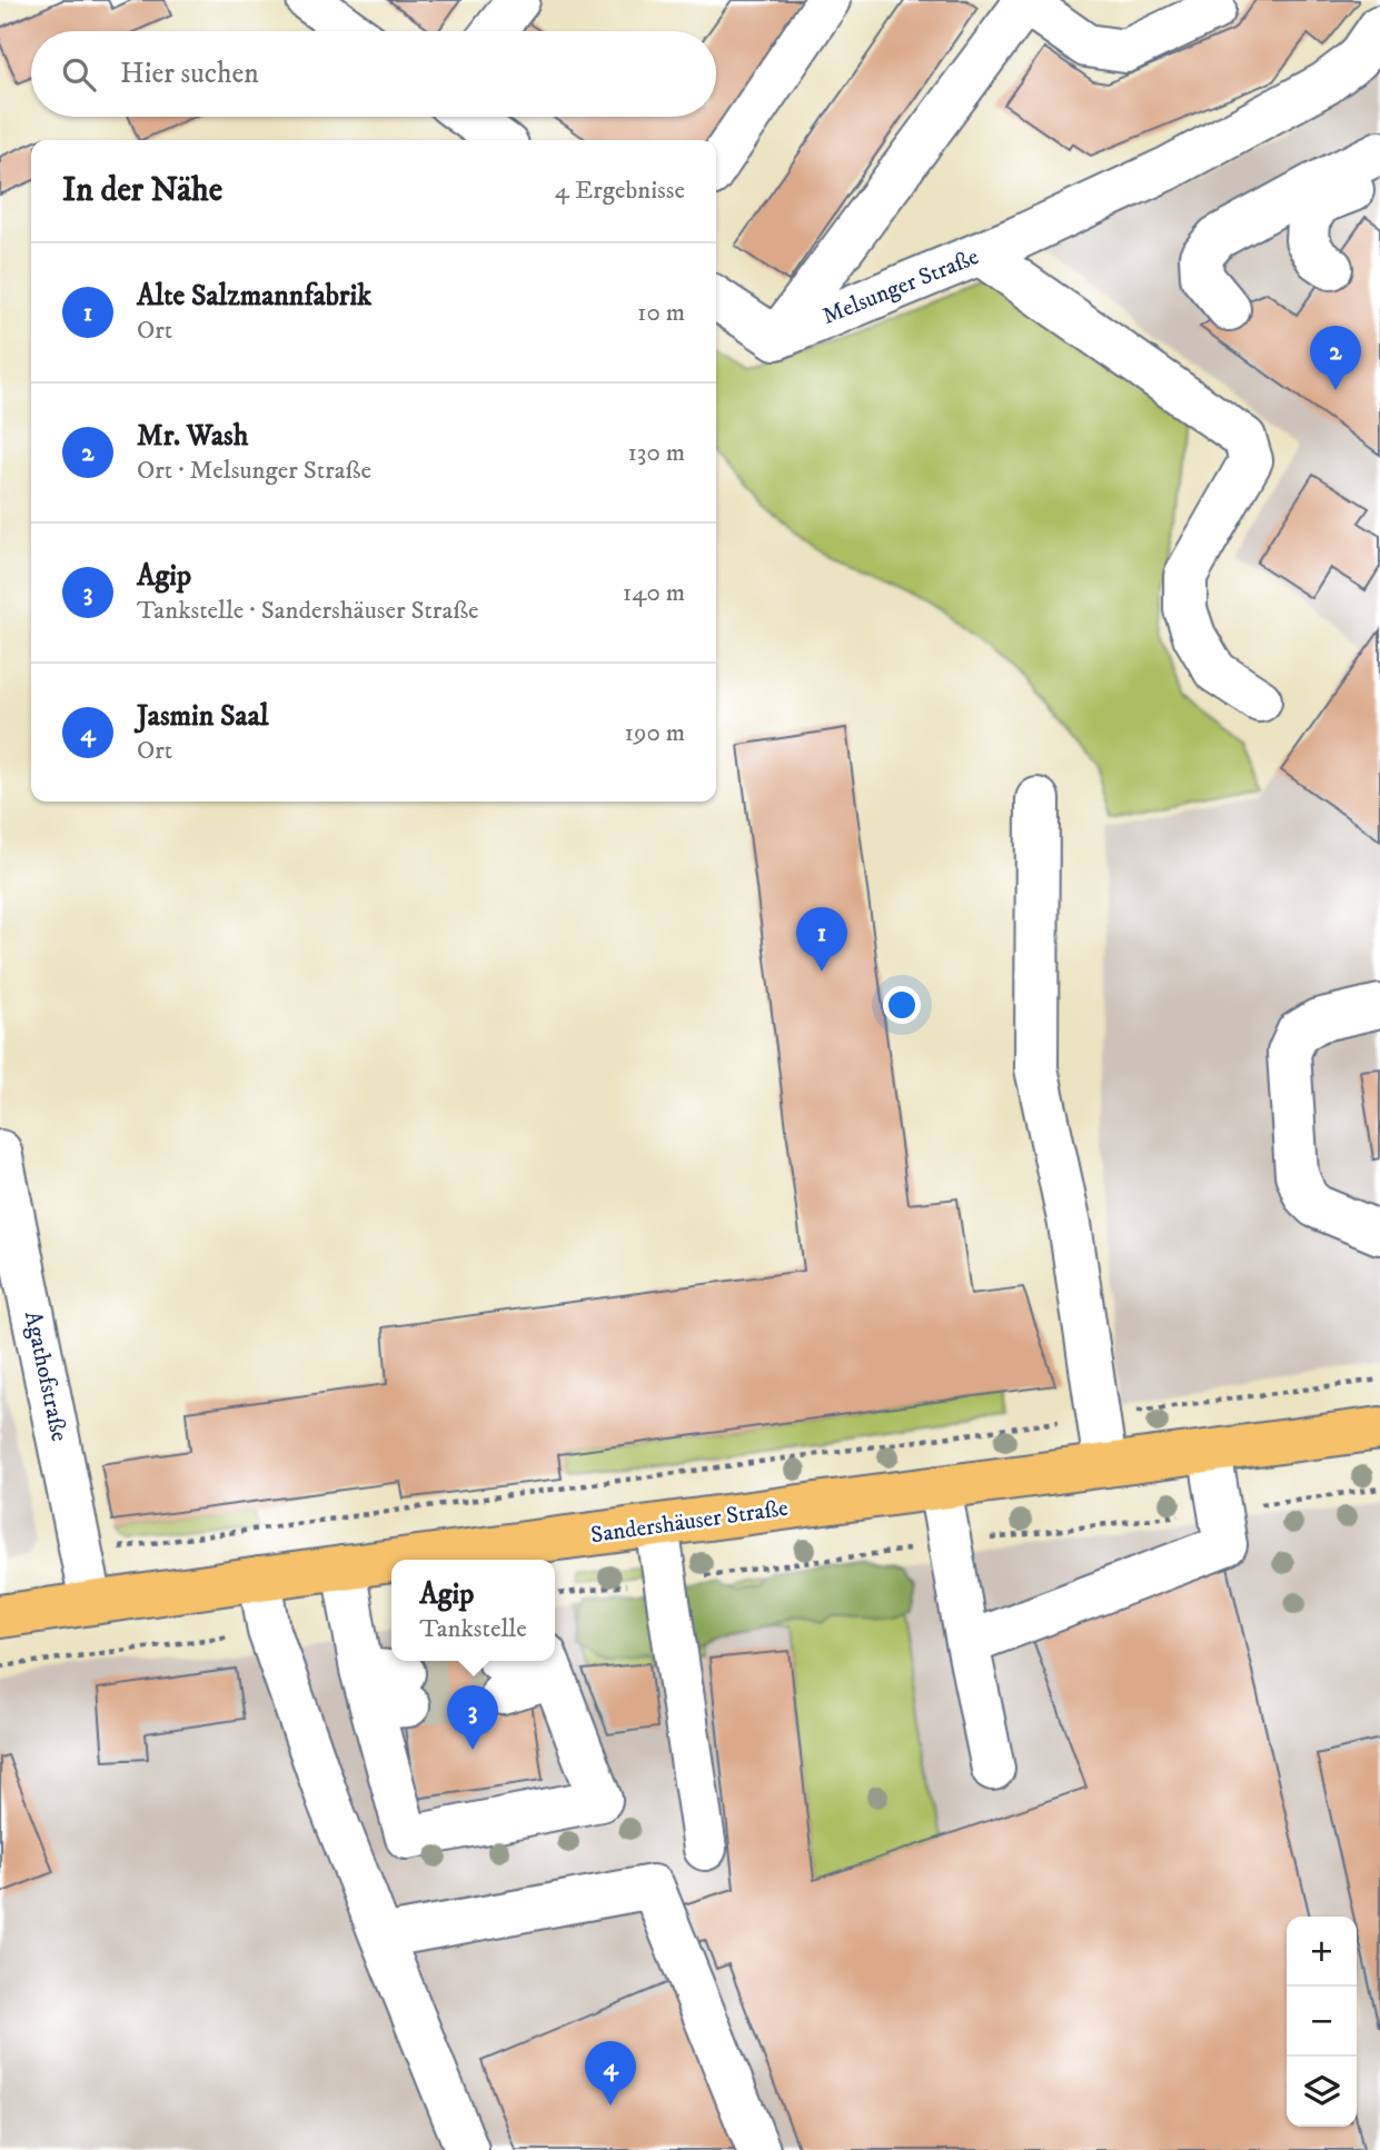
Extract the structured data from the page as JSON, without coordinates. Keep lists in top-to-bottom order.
{
  "streets": {
    "main road": ["Sandershäuser Straße"],
    "street": ["Melsunger Straße", "Agathofstraße"]
  },
  "crossings": [
    ["Agathofstraße", "Sandershäuser Straße"]
  ],
  "page": {
    "search": "Hier suchen",
    "heading": ["In der Nähe", "4 Ergebnisse"],
    "list": [
      {
        "mark": "1",
        "name": "Alte Salzmannfabrik",
        "note": "Ort",
        "value": "10 m"
      },
      {
        "mark": "2",
        "name": "Mr. Wash",
        "note": "Ort · Melsunger Straße",
        "value": "130 m"
      },
      {
        "mark": "3",
        "name": "Agip",
        "note": "Tankstelle · Sandershäuser Straße",
        "value": "140 m"
      },
      {
        "mark": "4",
        "name": "Jasmin Saal",
        "note": "Ort",
        "value": "190 m"
      }
    ],
    "pins": [
      "2",
      "1",
      "3",
      "4"
    ],
    "popup": ["Agip", "Tankstelle"],
    "map_buttons": ["+", "−"]
  }
}
